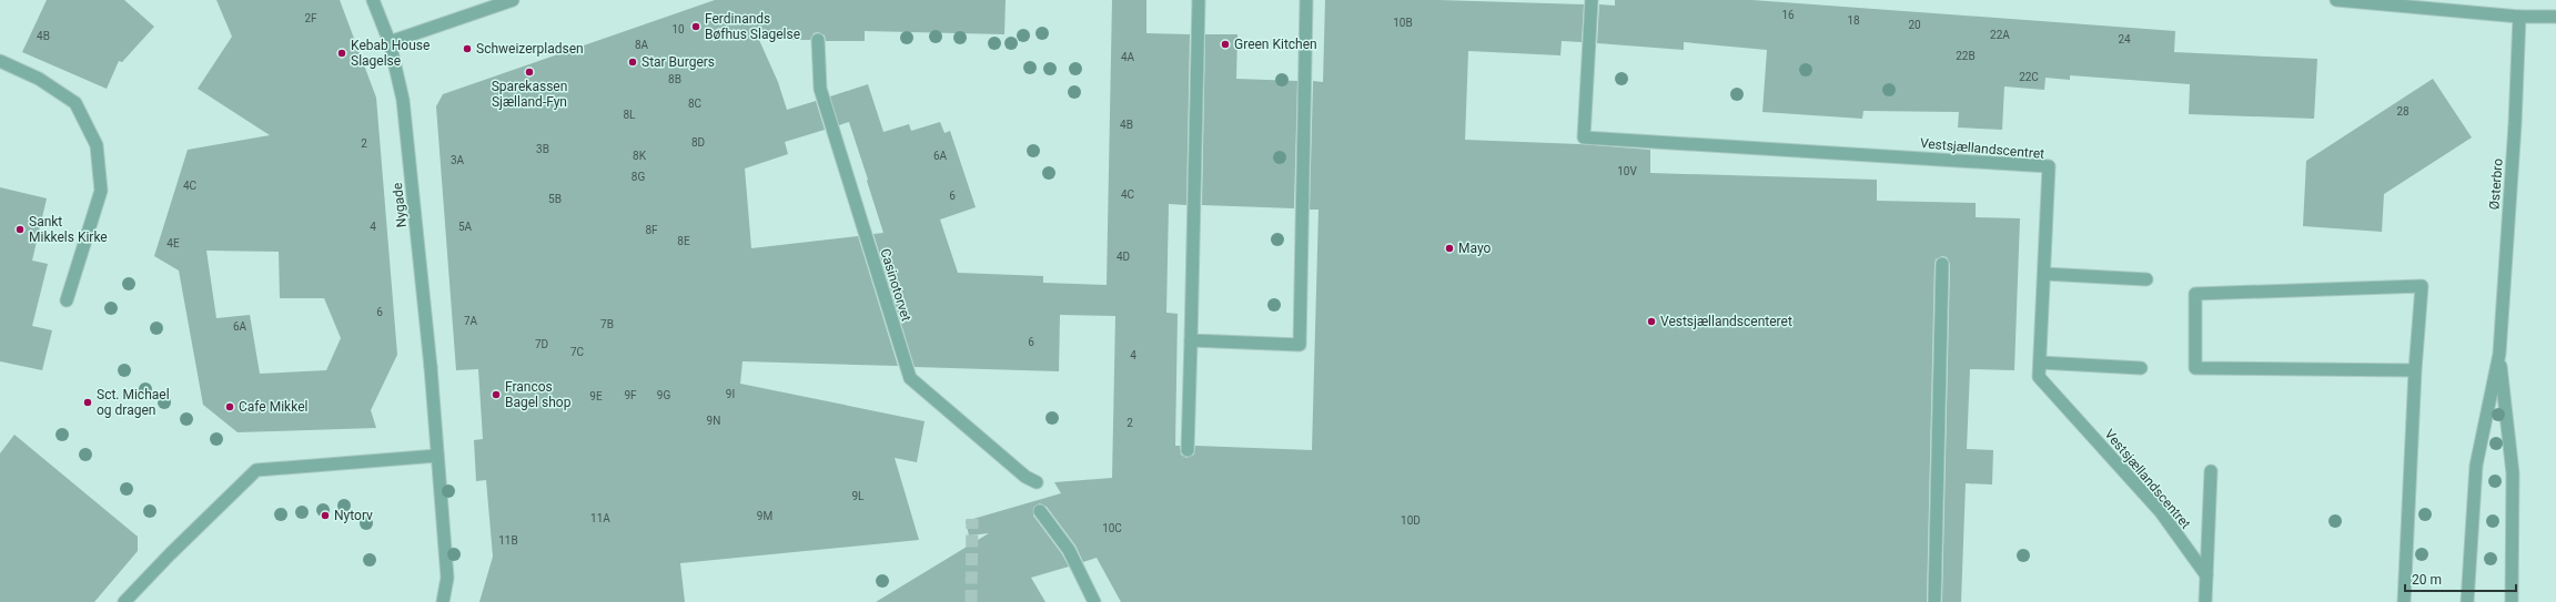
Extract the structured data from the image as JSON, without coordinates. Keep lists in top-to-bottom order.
{
  "streets": {
    "street": [
      "Vestsjællandscentret",
      "Østerbro",
      "Nygade",
      "Casinotorvet"
    ]
  },
  "places": [
    "Ferdinands Bøfhus Slagelse",
    "Green Kitchen",
    "Schweizerpladsen",
    "Kebab House Slagelse",
    "Star Burgers",
    "Sparekassen Sjælland-Fyn",
    "Sankt Mikkels Kirke",
    "Mayo",
    "Vestsjællandscenteret",
    "Francos Bagel shop",
    "Sct. Michael og dragen",
    "Cafe Mikkel",
    "Nytorv"
  ],
  "house_numbers": [
    "16",
    "2F",
    "18",
    "10B",
    "20",
    "10",
    "22A",
    "4B",
    "24",
    "8A",
    "22B",
    "4A",
    "22C",
    "8B",
    "8C",
    "28",
    "8L",
    "4B",
    "8D",
    "2",
    "3B",
    "8K",
    "6A",
    "3A",
    "10V",
    "8G",
    "4C",
    "4C",
    "6",
    "5B",
    "4",
    "5A",
    "8F",
    "8E",
    "4E",
    "4D",
    "6",
    "7A",
    "7B",
    "6A",
    "6",
    "7D",
    "7C",
    "4",
    "9I",
    "9F",
    "9G",
    "9E",
    "9N",
    "2",
    "9L",
    "9M",
    "11A",
    "10D",
    "10C",
    "11B"
  ],
  "scale_bar": "20 m"
}
